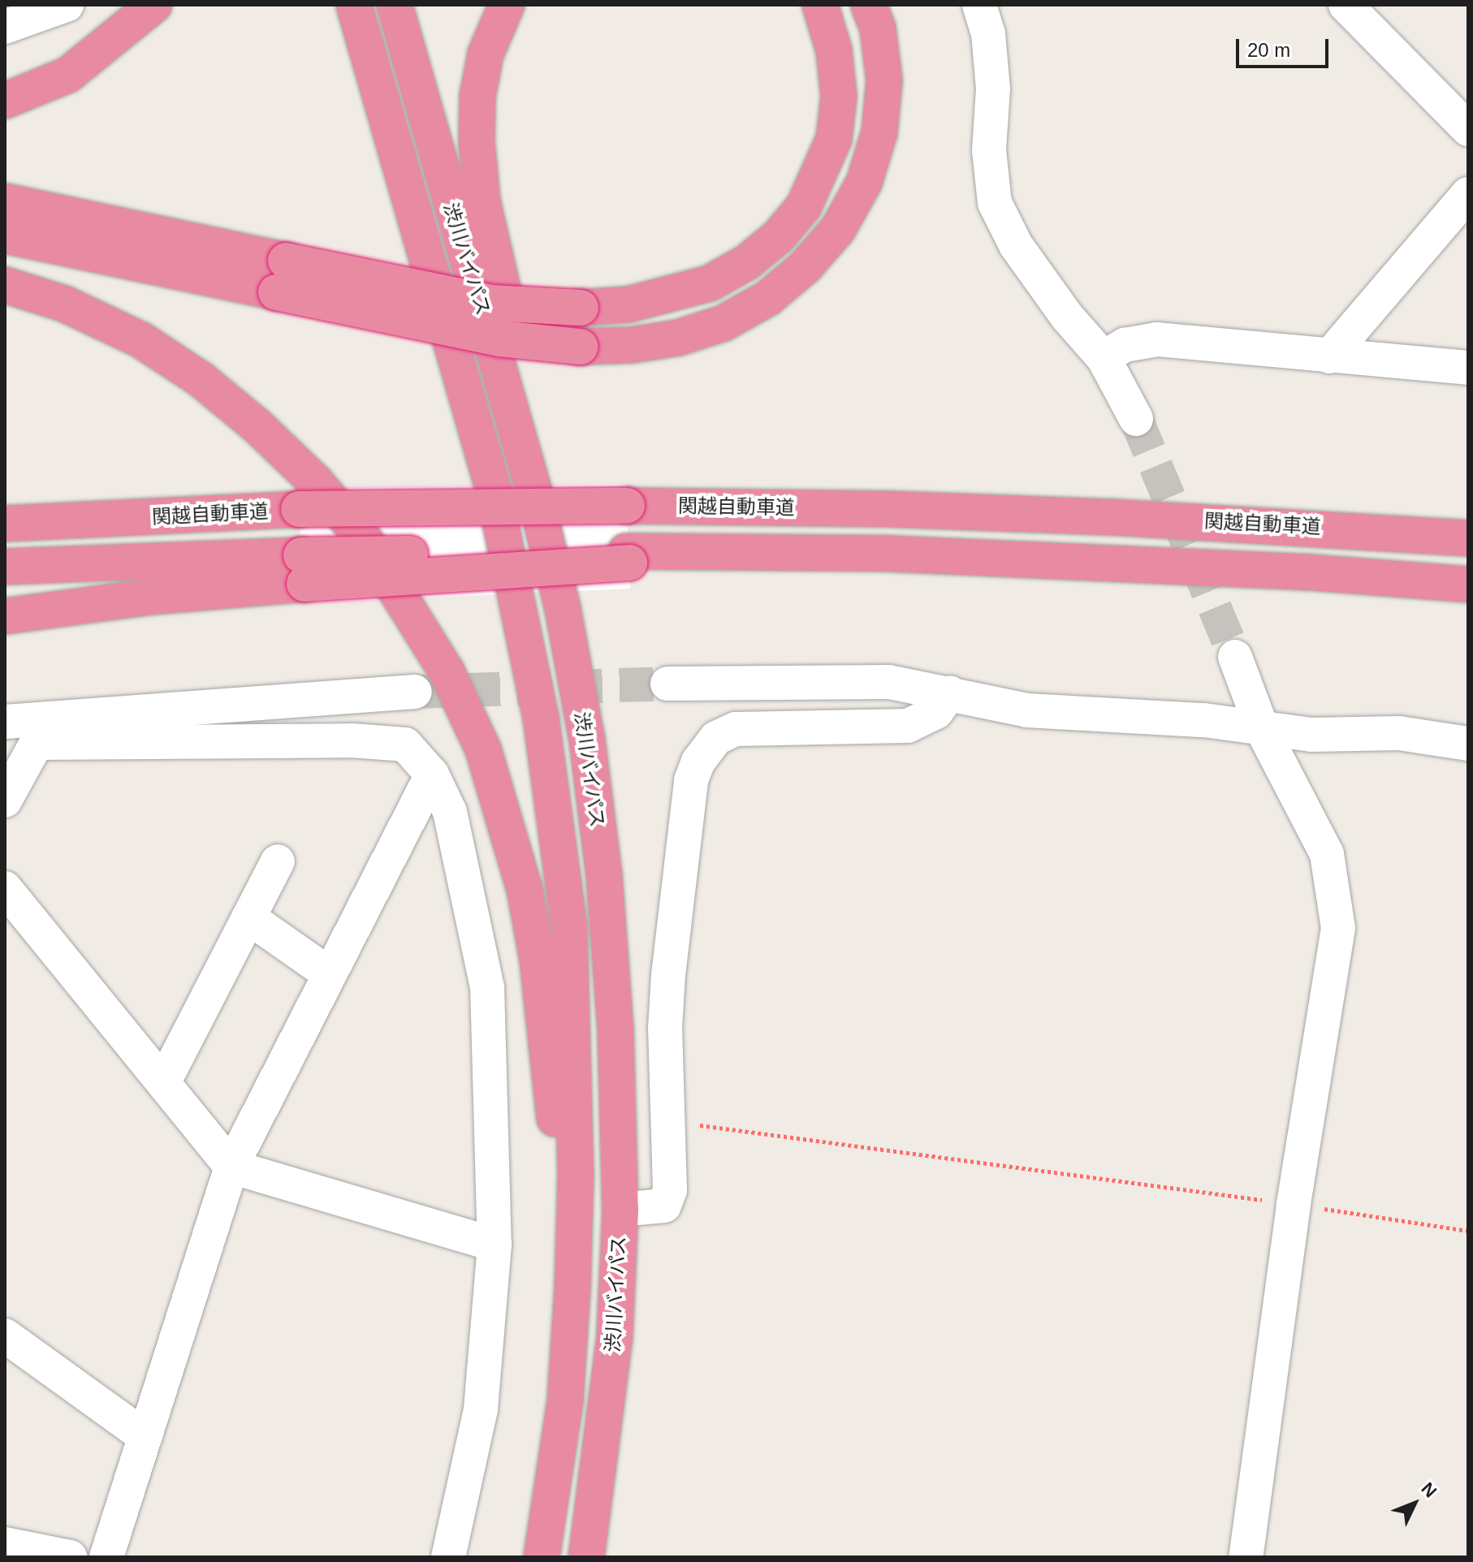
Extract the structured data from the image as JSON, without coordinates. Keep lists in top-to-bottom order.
{
  "streets": {
    "highway": ["渋川バイパス", "関越自動車道"]
  },
  "scale_bar": "20 m",
  "north": "top right"
}
